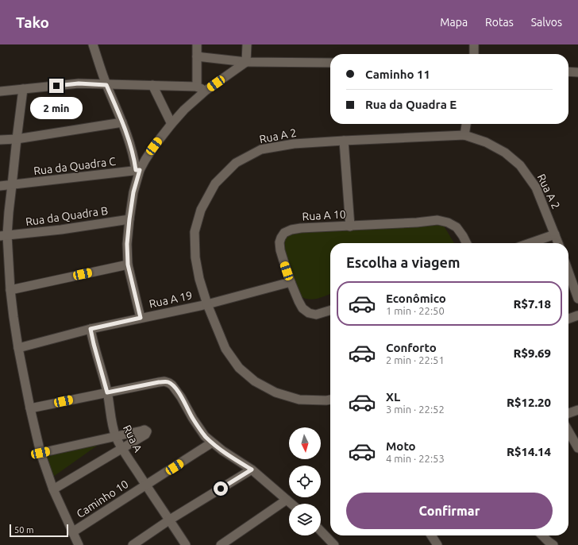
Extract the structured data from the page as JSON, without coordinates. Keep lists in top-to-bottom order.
{
  "streets": {
    "street": [
      "Rua A 2",
      "Rua da Quadra C",
      "Rua A 10",
      "Rua da Quadra B",
      "Rua A 19",
      "Rua A",
      "Caminho 10"
    ]
  },
  "crossings": [
    ["Rua A 2", "Rua A 19"],
    ["Rua A 10", "Rua A 19"],
    ["Rua A 19", "Rua A"],
    ["Rua A", "Caminho 10"]
  ],
  "scale_bar": "50 m",
  "north": "bottom",
  "page": {
    "header": "Tako",
    "nav": ["Mapa", "Rotas", "Salvos"],
    "banner": ["Caminho 11", "Rua da Quadra E"],
    "bubble": "2 min",
    "heading": "Escolha a viagem",
    "list": [
      {
        "name": "Econômico",
        "note": "1 min · 22:50",
        "value": "R$7.18"
      },
      {
        "name": "Conforto",
        "note": "2 min · 22:51",
        "value": "R$9.69"
      },
      {
        "name": "XL",
        "note": "3 min · 22:52",
        "value": "R$12.20"
      },
      {
        "name": "Moto",
        "note": "4 min · 22:53",
        "value": "R$14.14"
      }
    ],
    "buttons": "Confirmar",
    "scale": "50 m"
  }
}
